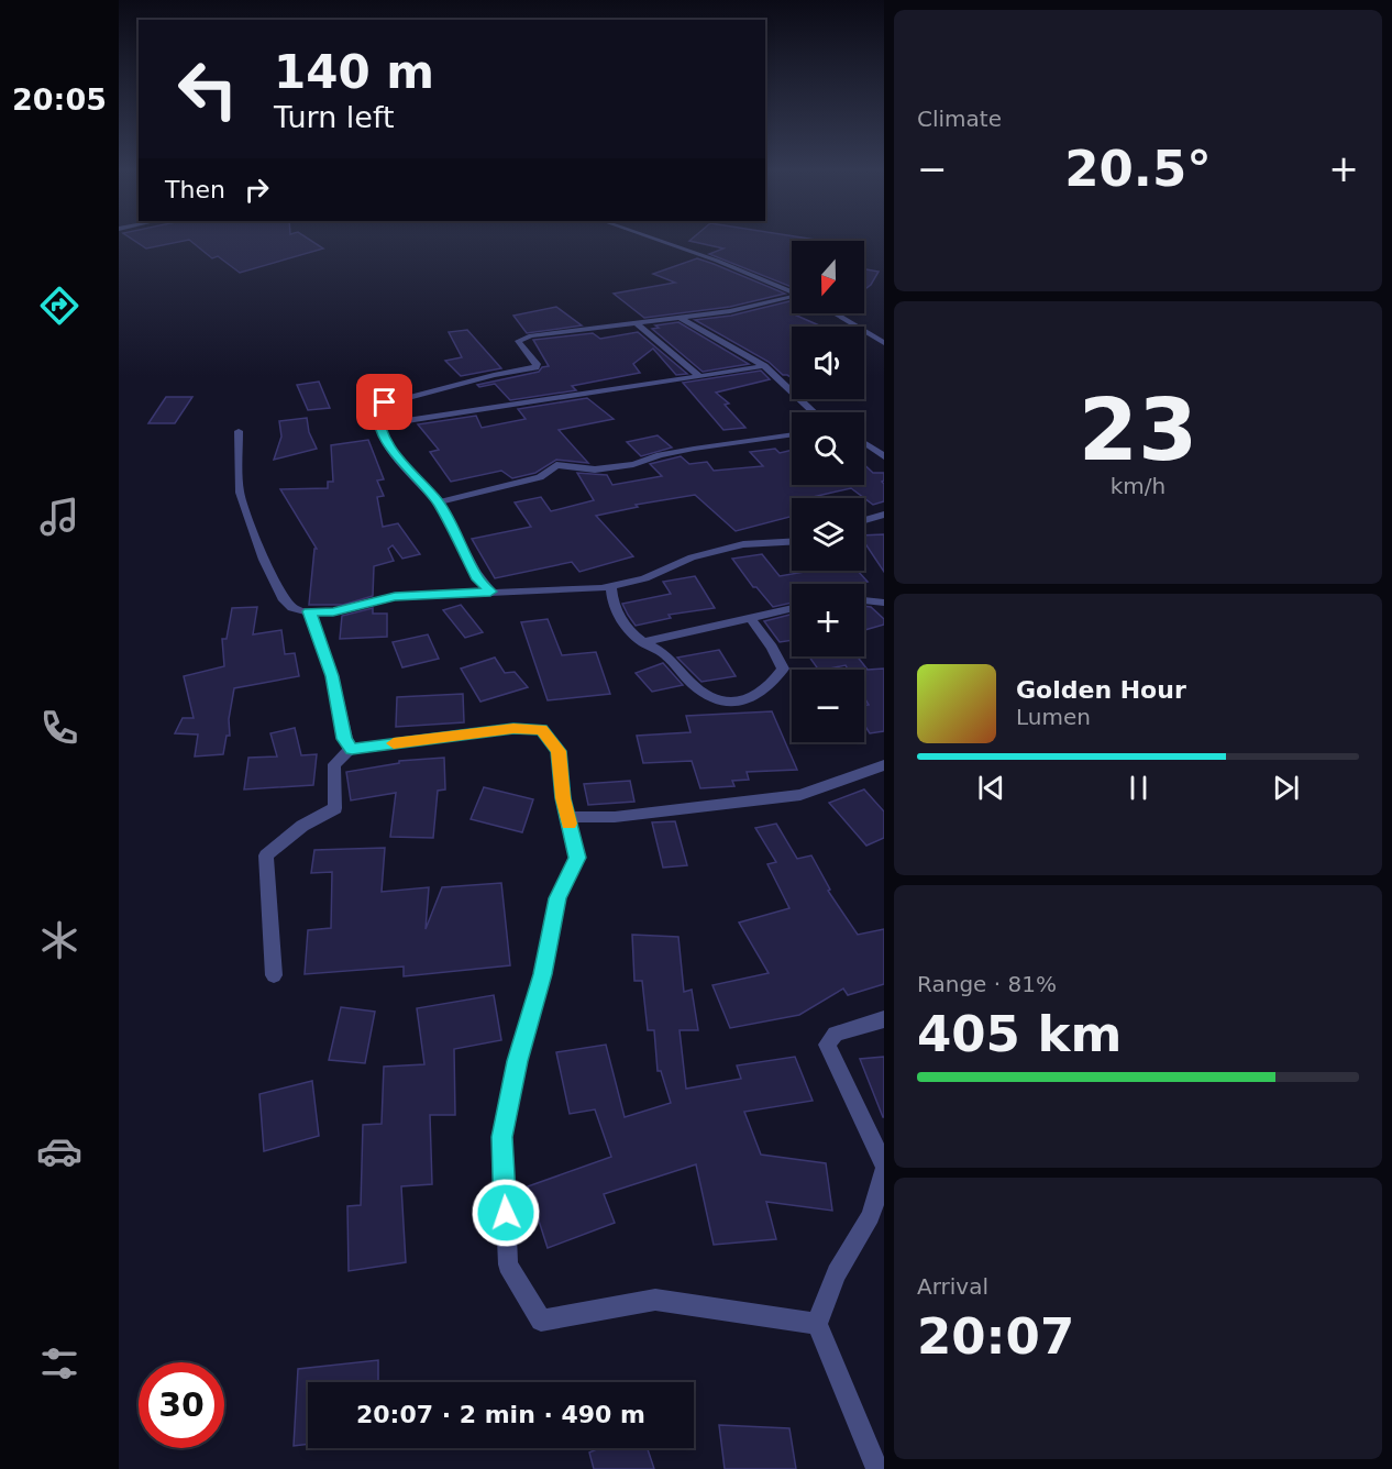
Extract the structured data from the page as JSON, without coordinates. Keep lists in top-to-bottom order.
{
  "north": "bottom",
  "page": {
    "tabs": "20:05",
    "tile": [
      "Climate",
      ["23", "km/h"],
      ["Range · 81%", "405 km"],
      ["Arrival", "20:07"]
    ],
    "turn": ["140 m", "Turn left"],
    "heat": ["−", "20.5°", "+"],
    "then": "Then",
    "map_buttons": ["+", "−"],
    "song": ["Golden Hour", "Lumen"],
    "limit": "30",
    "trip": "20:07 · 2 min · 490 m"
  }
}
